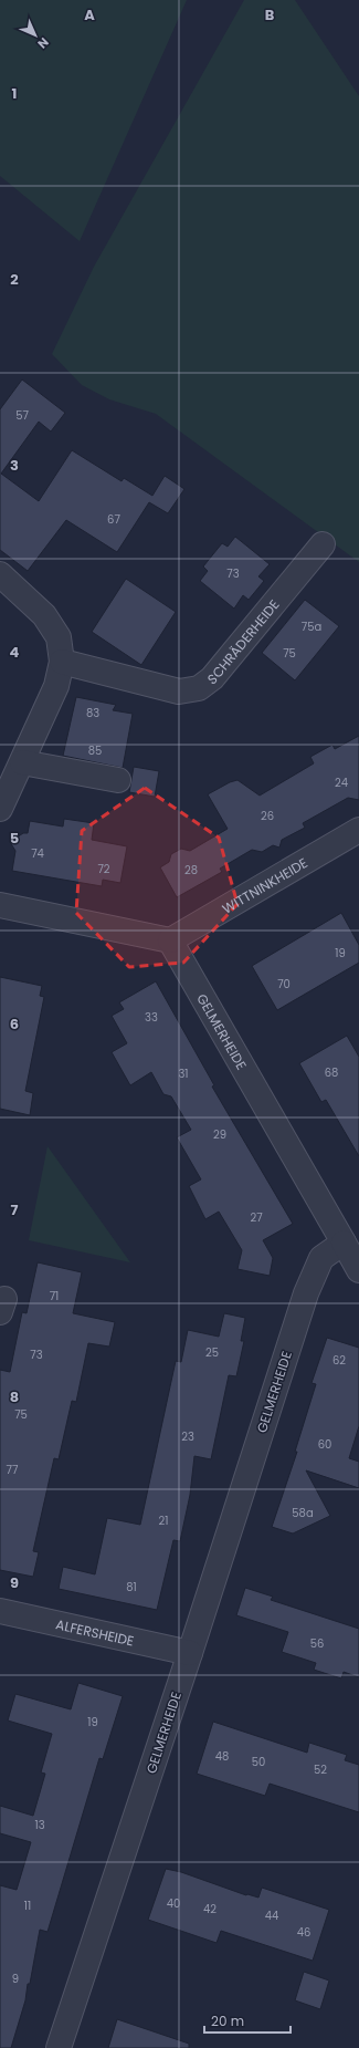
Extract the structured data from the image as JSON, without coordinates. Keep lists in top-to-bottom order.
{
  "streets": {
    "street": [
      "SCHRÄDERHEIDE",
      "WITTNINKHEIDE",
      "GELMERHEIDE",
      "ALFERSHEIDE"
    ]
  },
  "crossings": [
    ["WITTNINKHEIDE", "GELMERHEIDE"],
    ["GELMERHEIDE", "ALFERSHEIDE"]
  ],
  "house_numbers": [
    "57",
    "67",
    "73",
    "75a",
    "75",
    "83",
    "85",
    "24",
    "26",
    "74",
    "72",
    "28",
    "19",
    "70",
    "33",
    "68",
    "31",
    "29",
    "27",
    "71",
    "25",
    "73",
    "62",
    "75",
    "23",
    "60",
    "77",
    "58a",
    "21",
    "81",
    "56",
    "19",
    "48",
    "50",
    "52",
    "13",
    "40",
    "11",
    "42",
    "44",
    "46",
    "9"
  ],
  "scale_bar": "20 m",
  "north": "bottom right",
  "grid": {
    "columns": ["A", "B"],
    "rows": [
      "1",
      "2",
      "3",
      "4",
      "5",
      "6",
      "7",
      "8",
      "9"
    ]
  }
}
